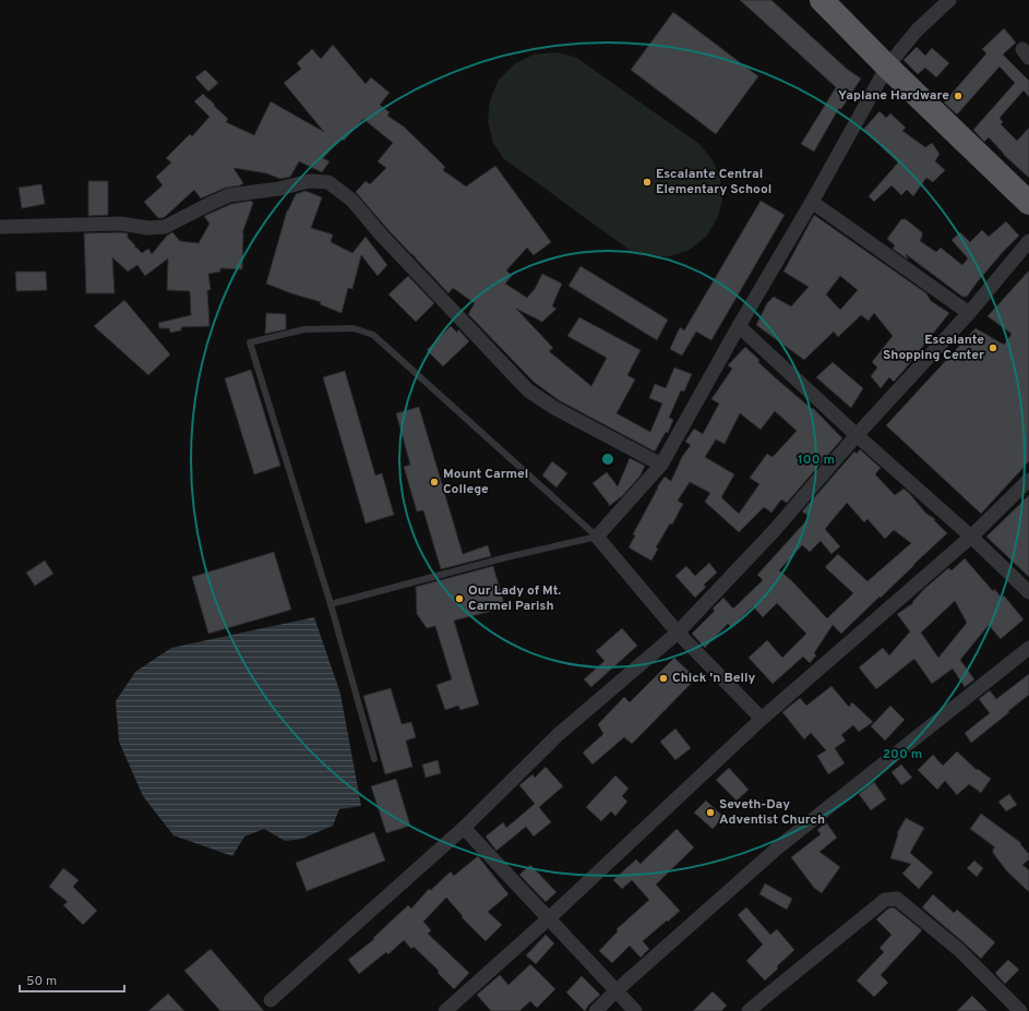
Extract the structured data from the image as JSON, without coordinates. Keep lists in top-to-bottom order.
{
  "places": [
    "Yaplane Hardware",
    "Escalante Central Elementary School",
    "Escalante Shopping Center",
    "Mount Carmel College",
    "Our Lady of Mt. Carmel Parish",
    "Chick 'n Belly",
    "Seveth-Day Adventist Church"
  ],
  "scale_bar": "50 m",
  "rings": ["100 m", "200 m"]
}
